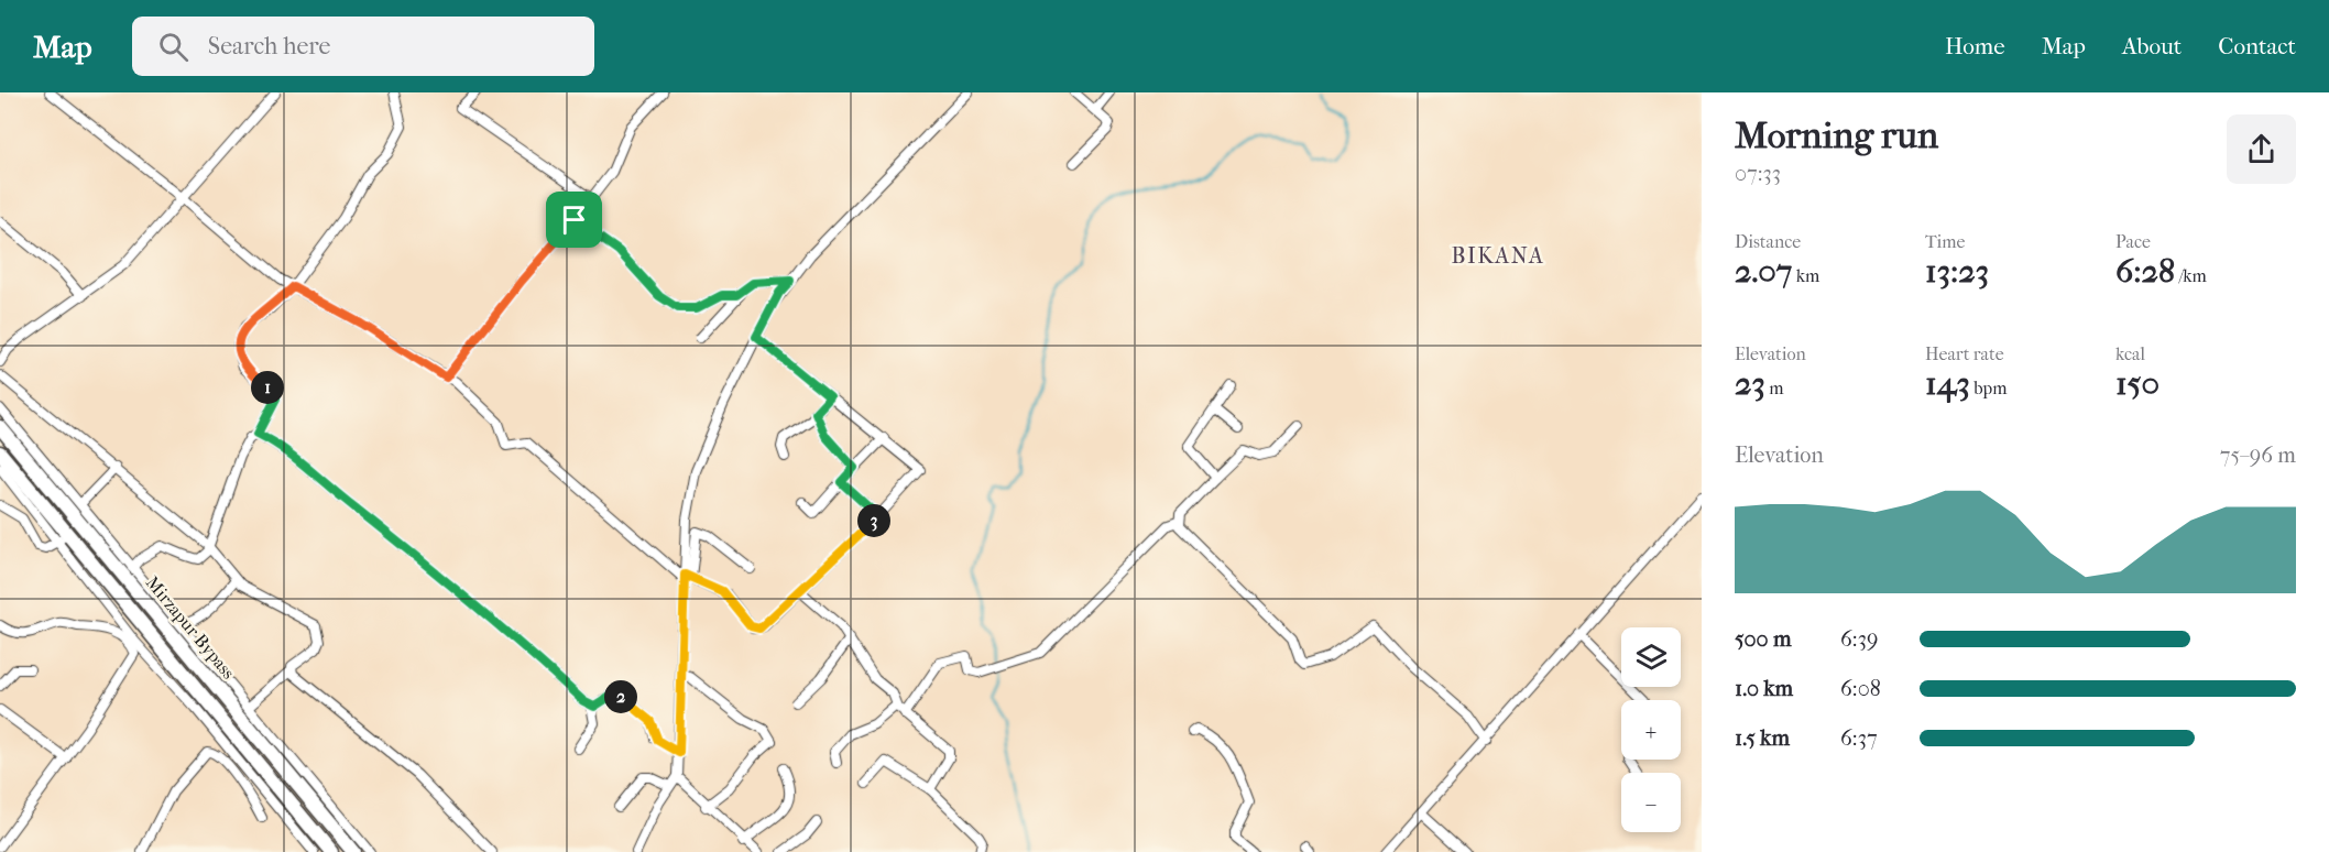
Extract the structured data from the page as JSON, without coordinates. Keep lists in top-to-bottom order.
{
  "streets": {
    "highway": ["Mirzapur Bypass"]
  },
  "districts": ["BIKANA"],
  "page": {
    "header": "Map",
    "search": "Search here",
    "nav": [
      "Home",
      "Map",
      "About",
      "Contact"
    ],
    "heading": ["Morning run", "07:33"],
    "stats": [
      ["Distance", "2.07 km"],
      ["Time", "13:23"],
      ["Pace", "6:28 /km"],
      ["Elevation", "23 m"],
      ["Heart rate", "143 bpm"],
      ["kcal", "150"]
    ],
    "pins": ["1", "3", "2"],
    "chart": ["Elevation", "75–96 m"],
    "list": [
      {
        "name": "500 m",
        "note": "6:39"
      },
      {
        "name": "1.0 km",
        "note": "6:08"
      },
      {
        "name": "1.5 km",
        "note": "6:37"
      }
    ],
    "map_buttons": ["+", "−"]
  }
}
